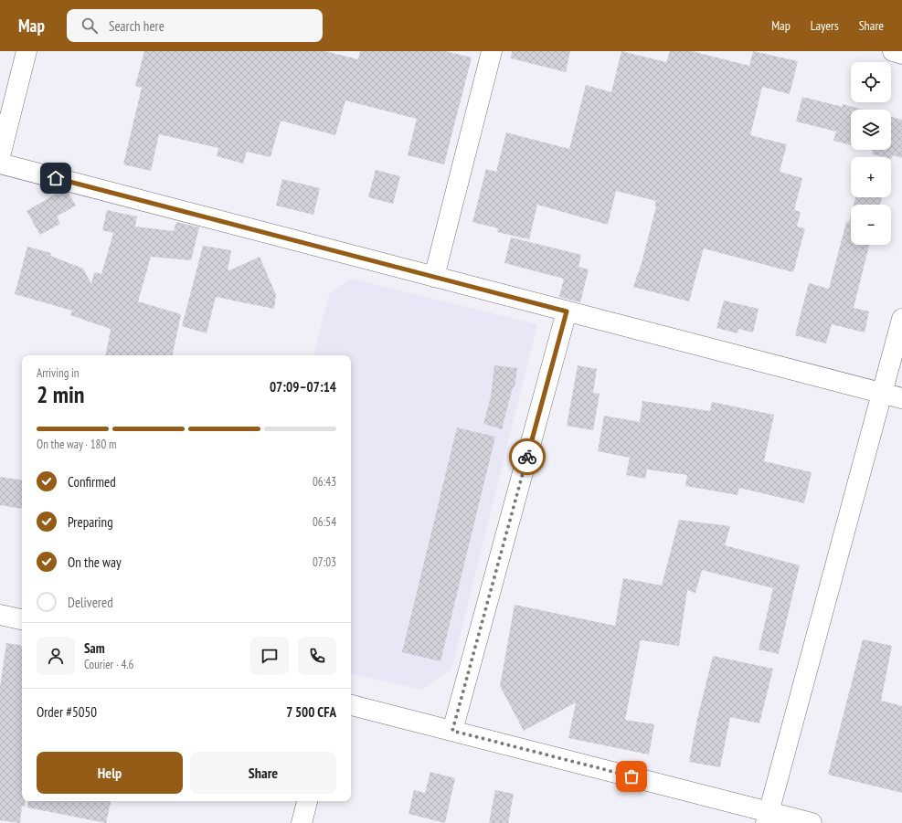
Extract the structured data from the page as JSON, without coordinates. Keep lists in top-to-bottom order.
{
  "page": {
    "header": "Map",
    "search": "Search here",
    "nav": ["Map", "Layers", "Share"],
    "map_buttons": ["+", "−"],
    "heading": ["2 min", "Arriving in", "07:09–07:14"],
    "panel": [
      "Sam",
      "Courier · 4.6",
      "Order #5050",
      "7 500 CFA"
    ],
    "bar": "On the way · 180 m",
    "list": [
      ["Confirmed", "06:43"],
      ["Preparing", "06:54"],
      ["On the way", "07:03"],
      "Delivered"
    ],
    "buttons": ["Help", "Share"]
  }
}
